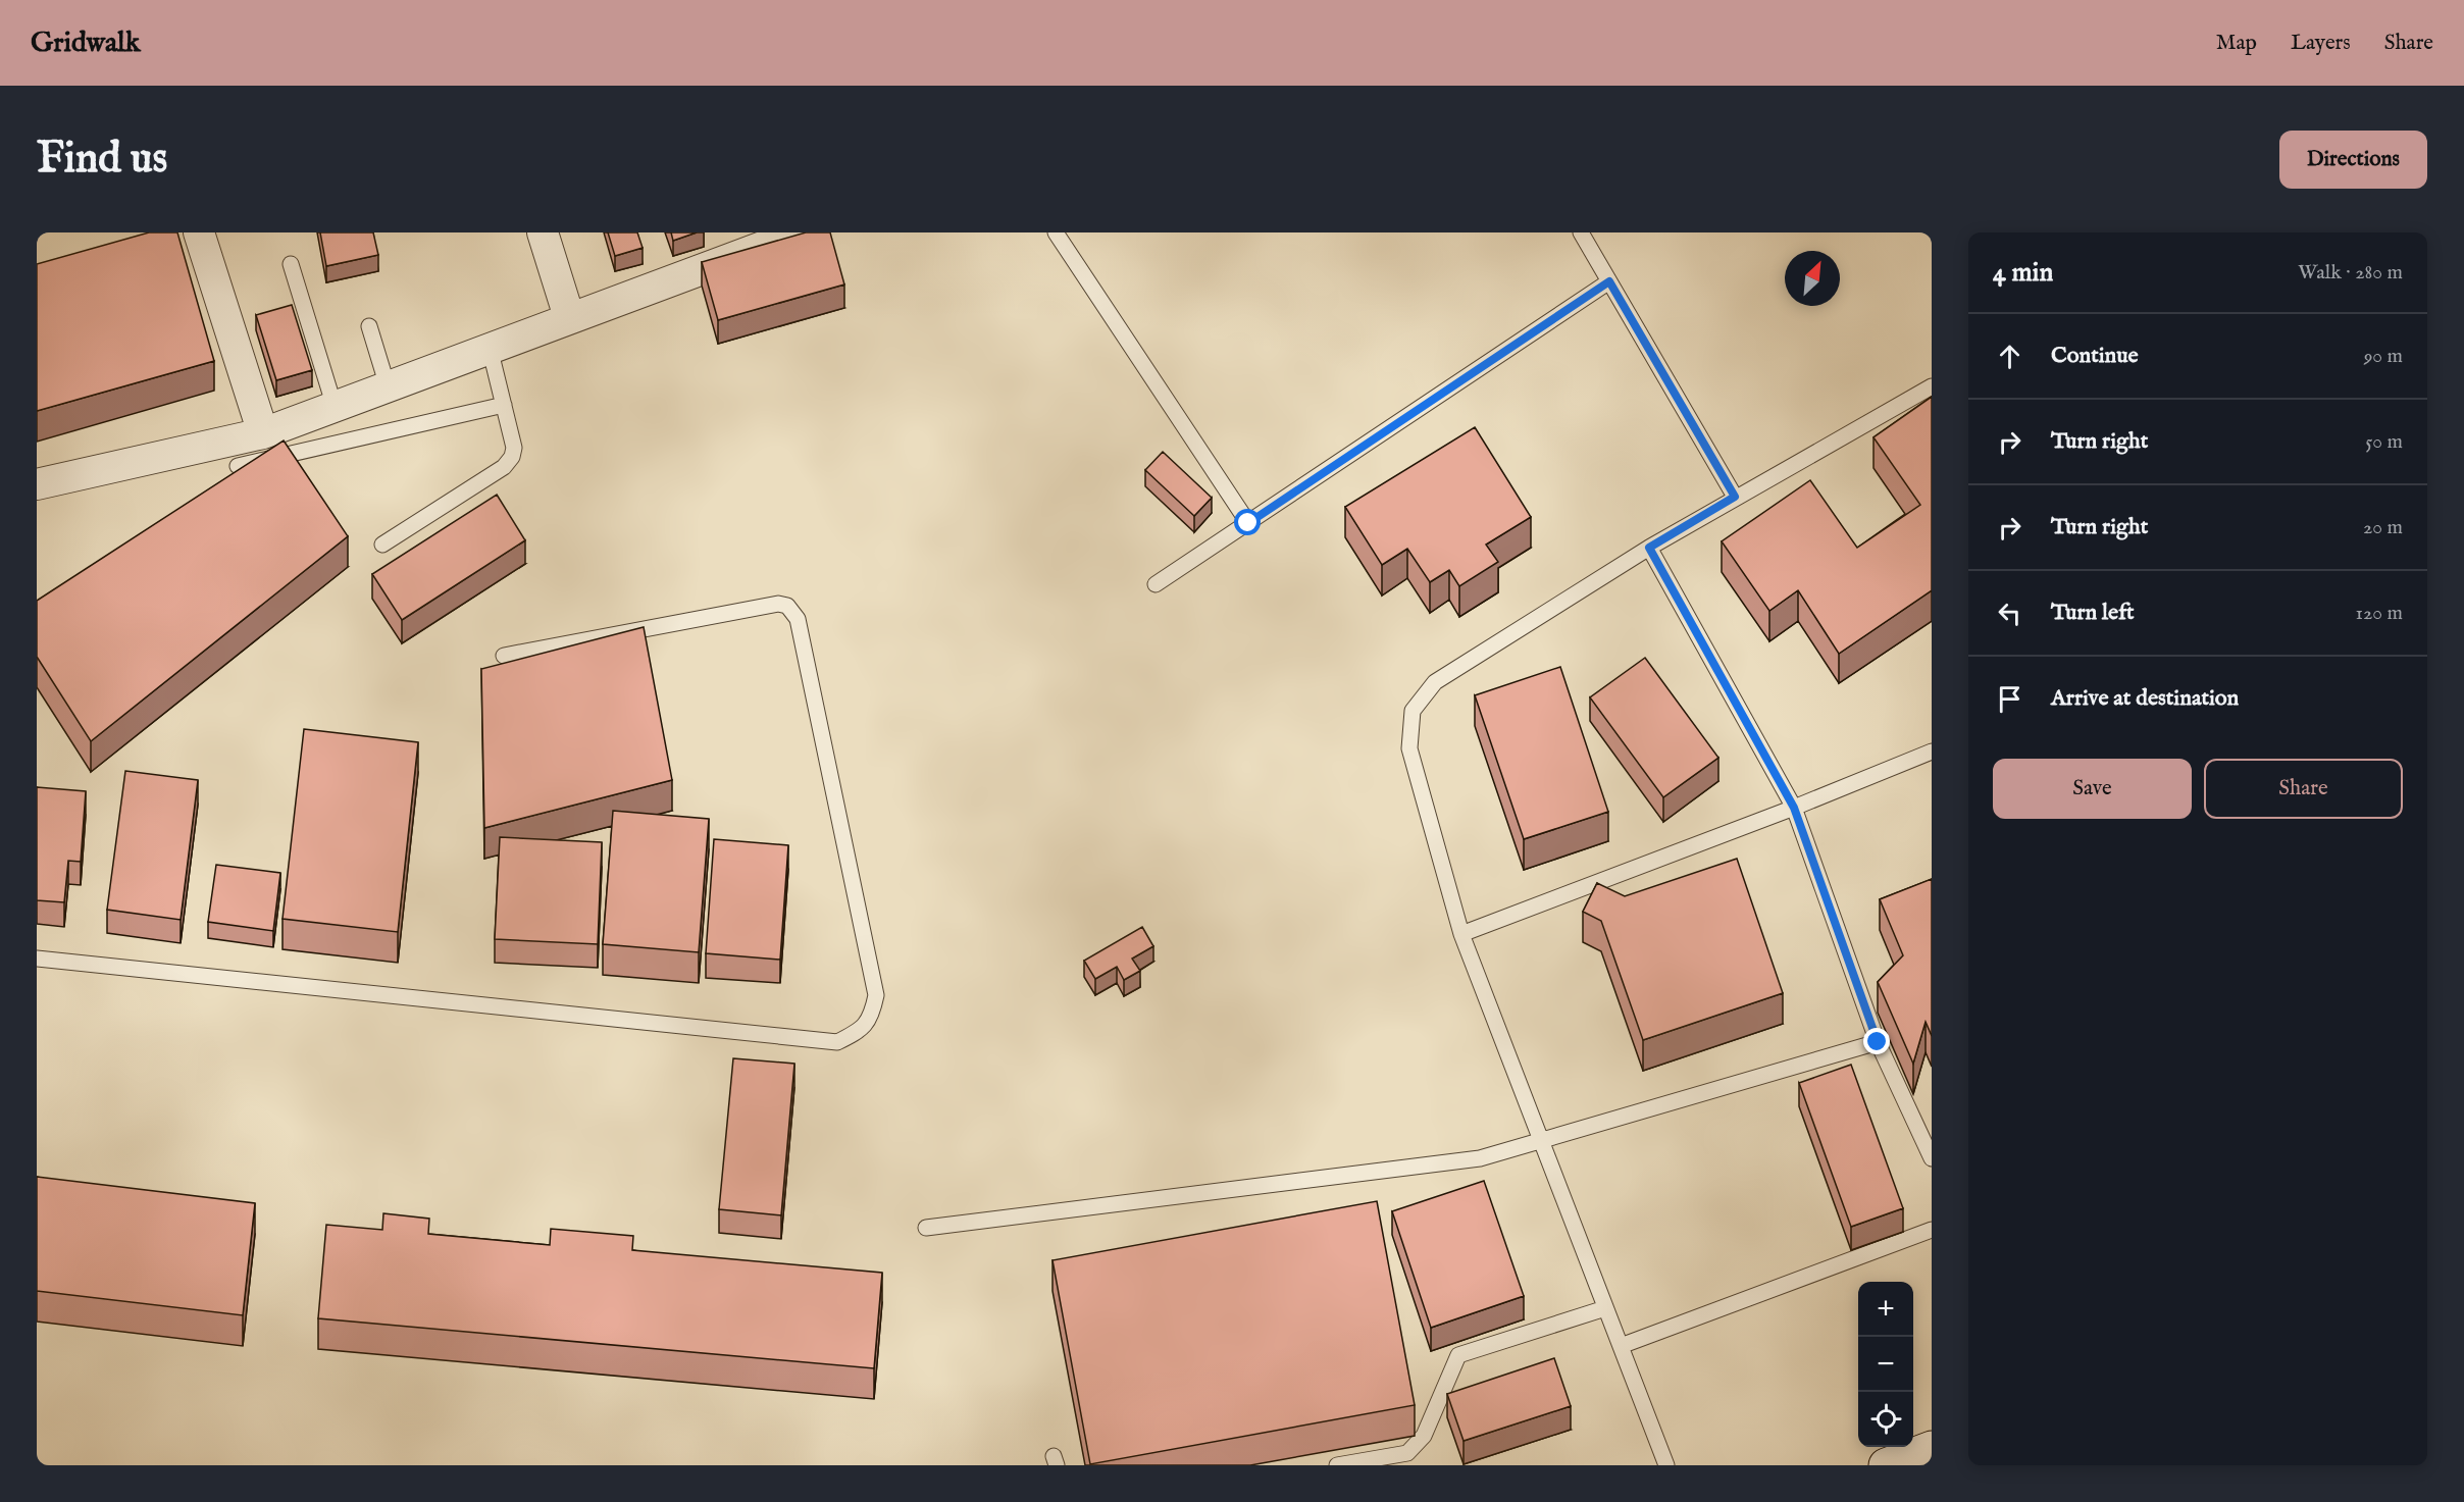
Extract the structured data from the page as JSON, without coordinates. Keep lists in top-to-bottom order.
{
  "north": "top right",
  "page": {
    "header": "Gridwalk",
    "nav": ["Map", "Layers", "Share"],
    "buttons": [
      "Directions",
      ["Save", "Share"]
    ],
    "title": "Find us",
    "heading": ["4 min", "Walk · 280 m"],
    "list": [
      ["Continue", "90 m"],
      ["Turn right", "50 m"],
      ["Turn right", "20 m"],
      ["Turn left", "120 m"],
      "Arrive at destination"
    ],
    "map_buttons": ["+", "−"]
  }
}
